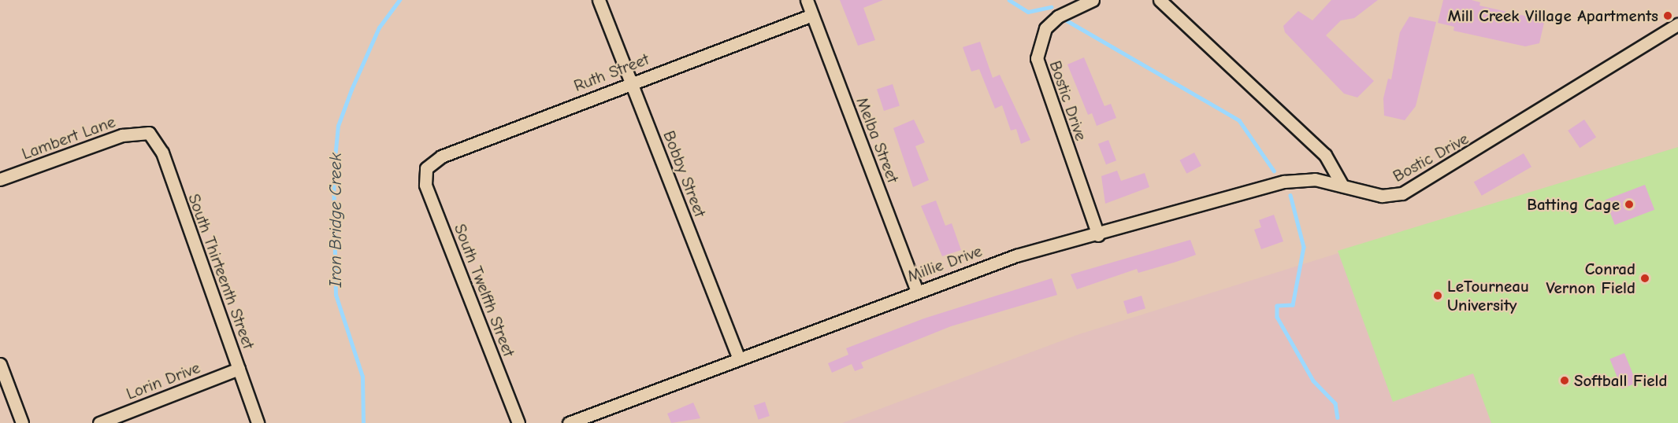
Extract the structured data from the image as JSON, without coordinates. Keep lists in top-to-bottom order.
{
  "streets": {
    "street": [
      "Ruth Street",
      "Bostic Drive",
      "Lambert Lane",
      "Melba Street",
      "Bobby Street",
      "Millie Drive",
      "South Thirteenth Street",
      "South Twelfth Street",
      "Lorin Drive"
    ]
  },
  "crossings": [
    ["Ruth Street", "Melba Street"],
    ["Ruth Street", "Bobby Street"],
    ["Ruth Street", "South Twelfth Street"],
    ["Bostic Drive", "Millie Drive"],
    ["Lambert Lane", "South Thirteenth Street"],
    ["Melba Street", "Millie Drive"],
    ["Bobby Street", "Millie Drive"],
    ["South Thirteenth Street", "Lorin Drive"]
  ],
  "water": ["Iron Bridge Creek"],
  "places": [
    "Mill Creek Village Apartments",
    "Batting Cage",
    "Conrad Vernon Field",
    "LeTourneau University",
    "Softball Field"
  ]
}
